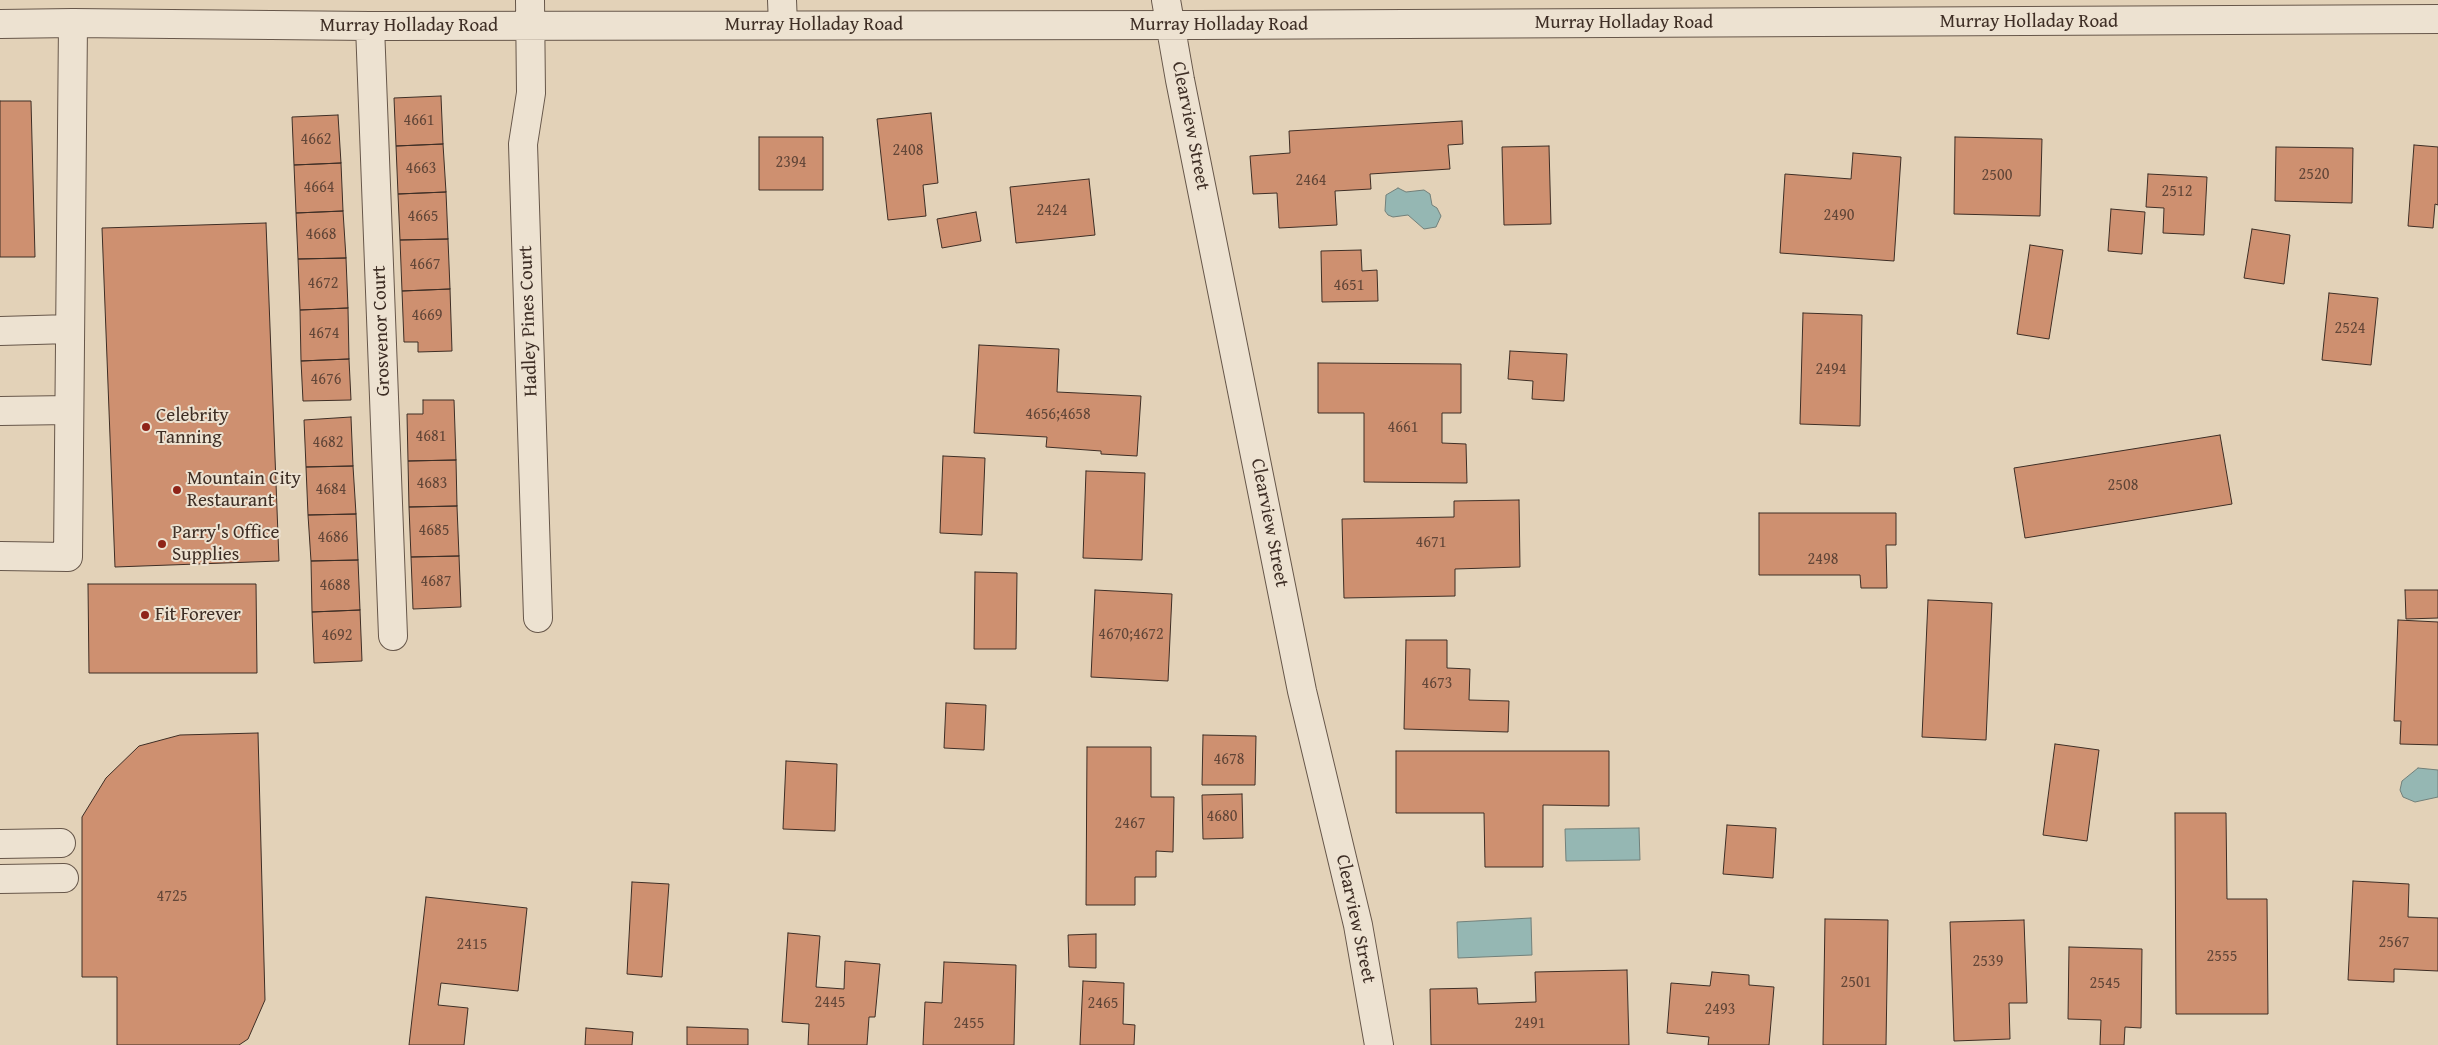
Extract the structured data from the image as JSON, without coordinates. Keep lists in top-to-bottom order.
{
  "streets": {
    "street": [
      "Murray Holladay Road",
      "Clearview Street",
      "Hadley Pines Court",
      "Grosvenor Court"
    ]
  },
  "crossings": [
    ["Murray Holladay Road", "Clearview Street"],
    ["Murray Holladay Road", "Hadley Pines Court"],
    ["Murray Holladay Road", "Grosvenor Court"]
  ],
  "places": [
    "Celebrity Tanning",
    "Mountain City Restaurant",
    "Parry's Office Supplies",
    "Fit Forever"
  ],
  "house_numbers": [
    "4661",
    "4662",
    "2408",
    "2394",
    "4663",
    "2520",
    "2500",
    "2464",
    "4664",
    "2512",
    "2424",
    "2490",
    "4665",
    "4668",
    "4667",
    "4672",
    "4651",
    "4669",
    "2524",
    "4674",
    "2494",
    "4676",
    "4656;4658",
    "4661",
    "4681",
    "4682",
    "4683",
    "2508",
    "4684",
    "4685",
    "4686",
    "4671",
    "2498",
    "4687",
    "4688",
    "4670;4672",
    "4692",
    "4673",
    "4678",
    "4680",
    "2467",
    "4725",
    "2567",
    "2415",
    "2555",
    "2539",
    "2501",
    "2545",
    "2445",
    "2465",
    "2493",
    "2455",
    "2491"
  ]
}
